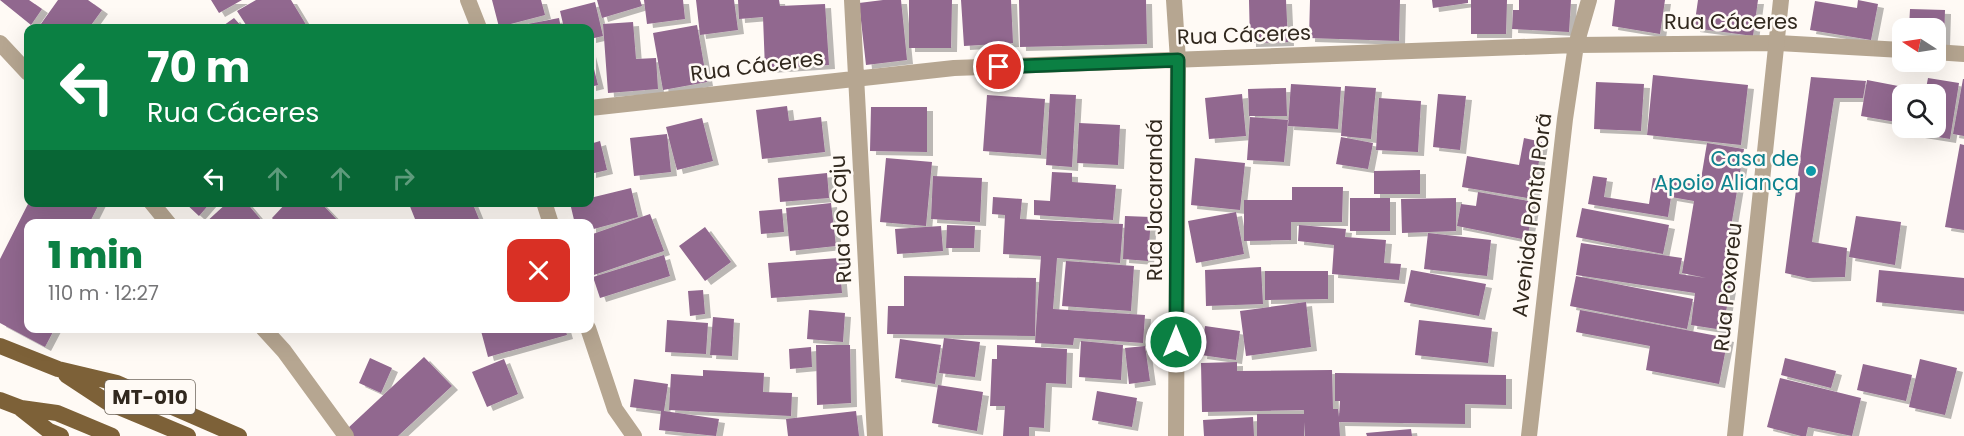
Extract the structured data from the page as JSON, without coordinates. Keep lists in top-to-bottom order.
{
  "streets": {
    "main road": ["MT-010"],
    "street": [
      "Rua Cáceres",
      "Rua Jacarandá",
      "Avenida Ponta Porã",
      "Rua do Caju",
      "Rua Poxoreu"
    ]
  },
  "crossings": [
    ["Rua Cáceres", "Rua Jacarandá"],
    ["Rua Cáceres", "Avenida Ponta Porã"],
    ["Rua Cáceres", "Rua do Caju"],
    ["Rua Cáceres", "Rua Poxoreu"]
  ],
  "places": ["Casa de Apoio Aliança"],
  "north": "left",
  "page": {
    "turn": ["70 m", "Rua Cáceres"],
    "heading": ["1 min", "110 m · 12:27"]
  }
}
